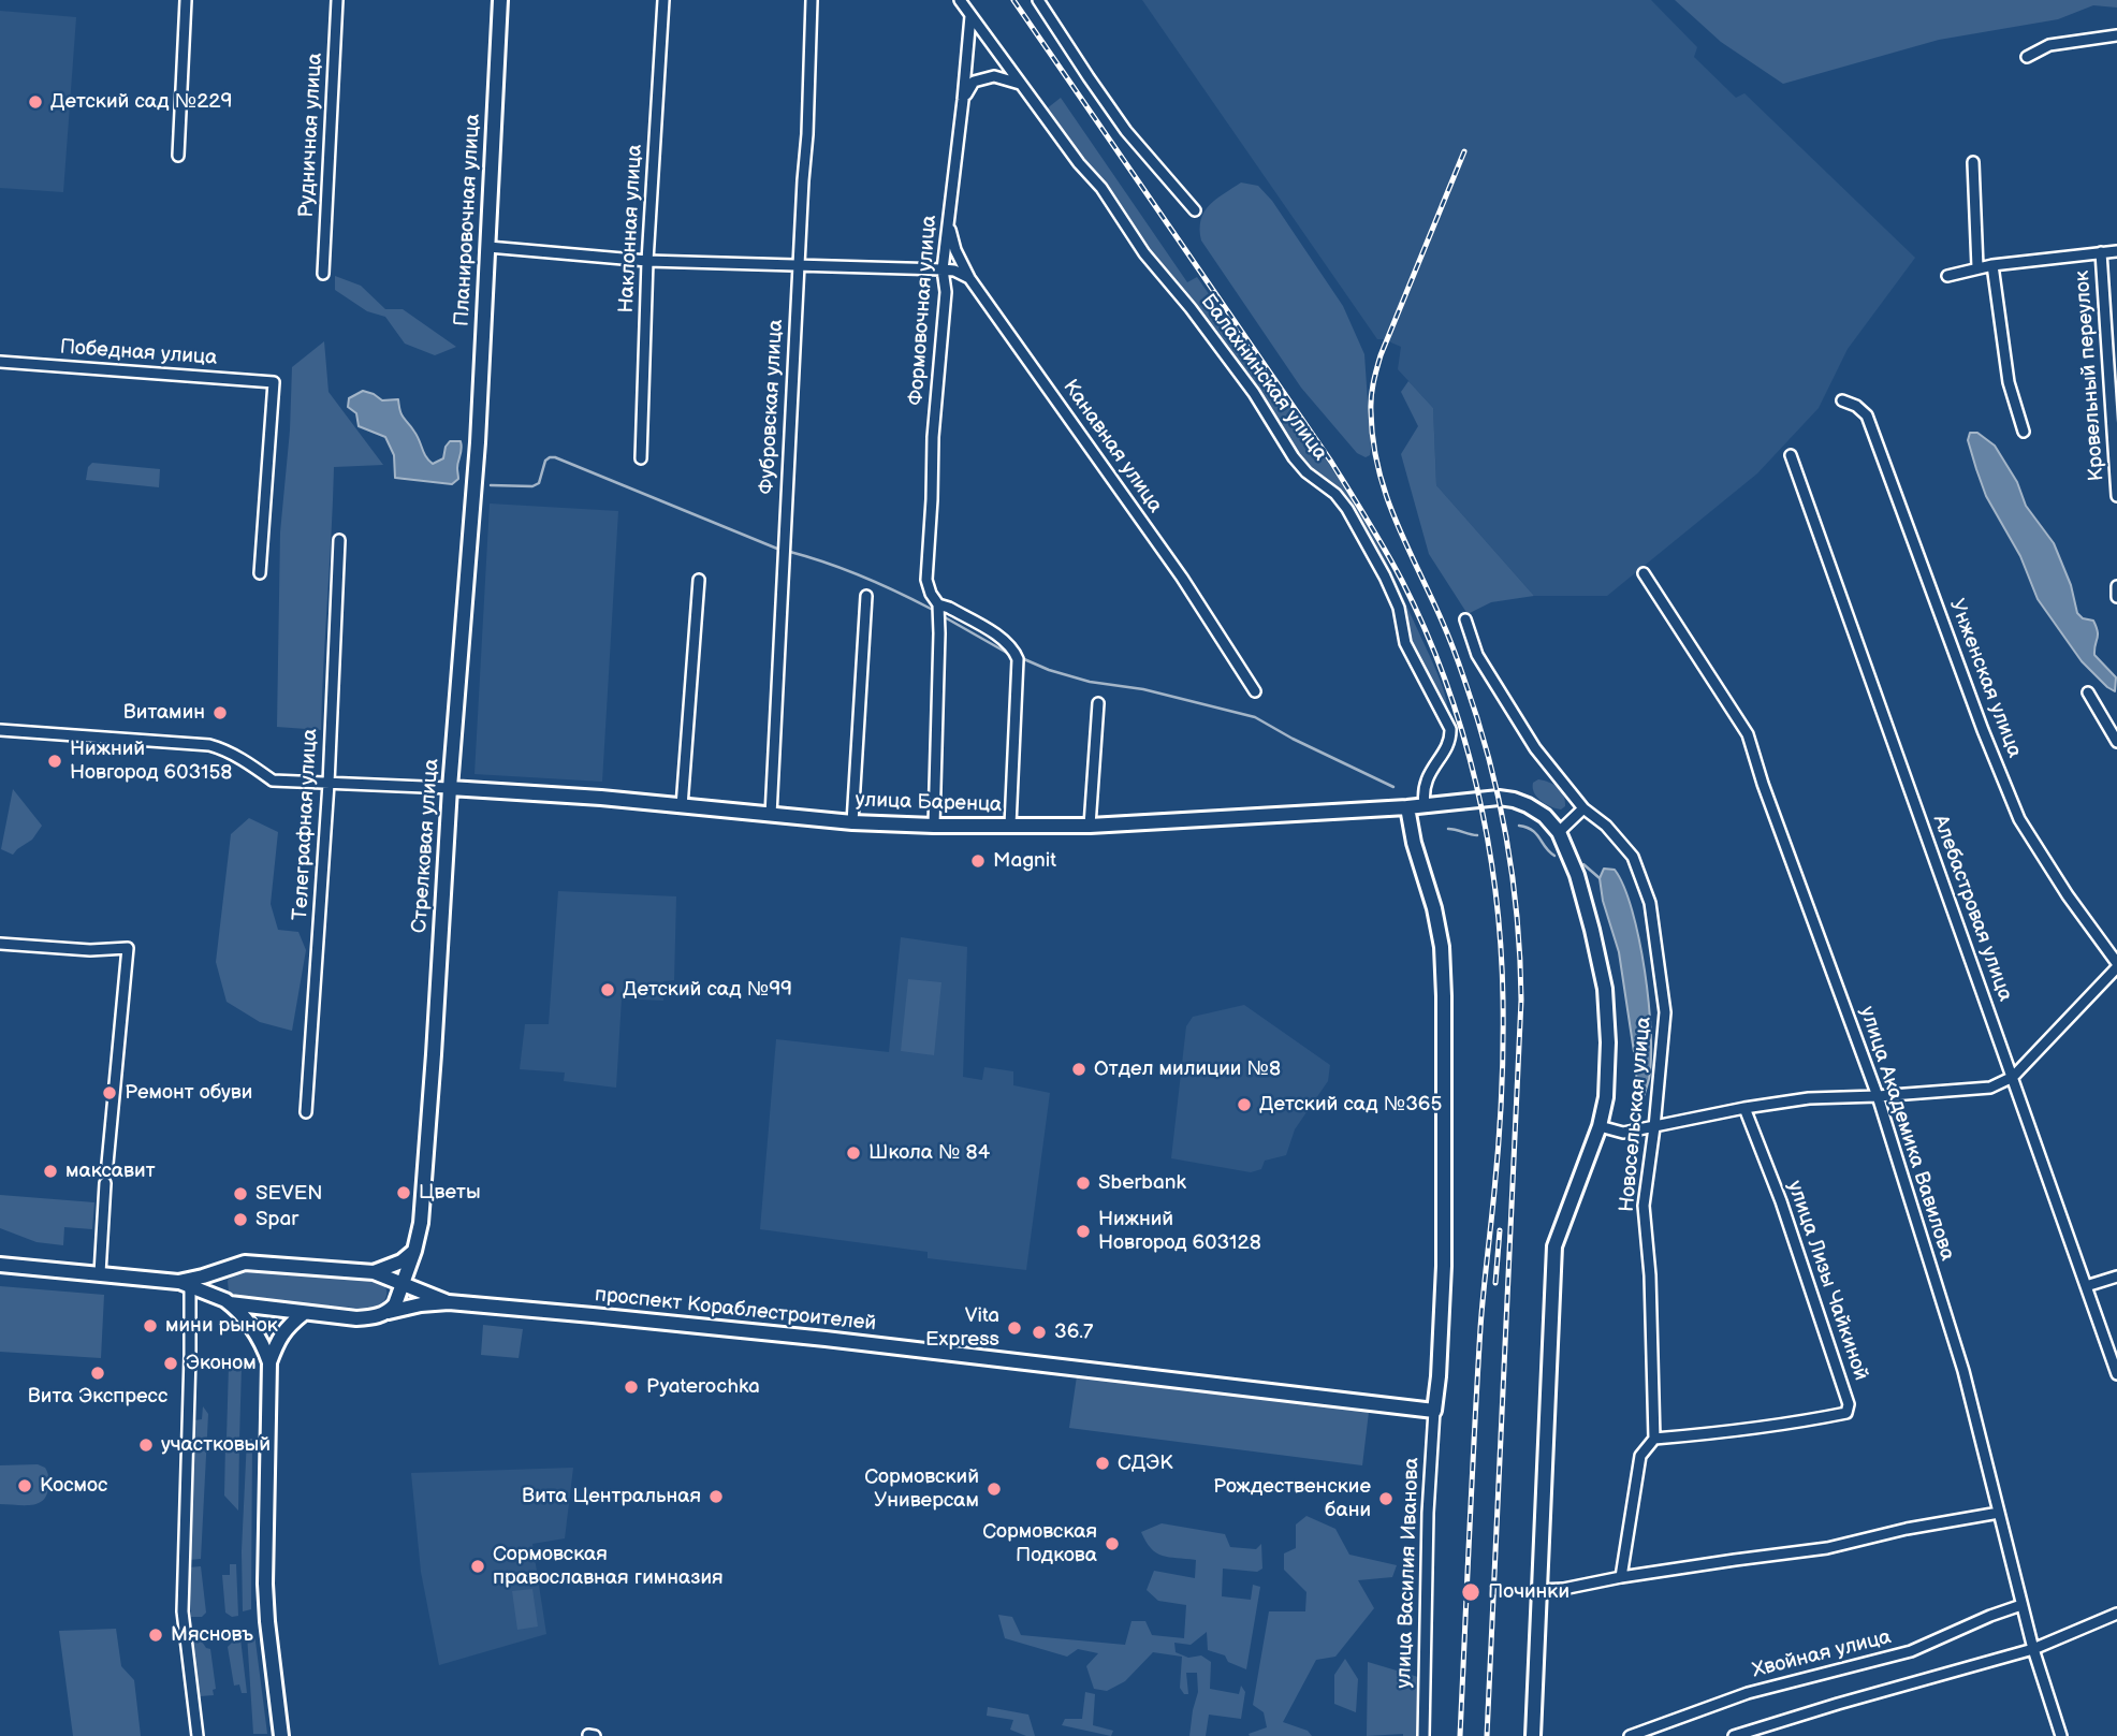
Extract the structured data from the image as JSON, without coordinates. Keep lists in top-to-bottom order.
{
  "streets": {
    "street": [
      "Рудничная улица",
      "Планировочная улица",
      "Наклонная улица",
      "Формовочная улица",
      "Победная улица",
      "Кровельный переулок",
      "Балахнинская улица",
      "Фубровская улица",
      "Канавная улица",
      "Унженская улица",
      "улица Баренца",
      "Телеграфная улица",
      "Стрелковая улица",
      "Алебастровая улица",
      "Новосельская улица",
      "улица Академика Вавилова",
      "улица Лизы Чайкиной",
      "проспект Кораблестроителей",
      "улица Василия Иванова",
      "Хвойная улица"
    ]
  },
  "crossings": [
    ["Планировочная улица", "Стрелковая улица"],
    ["Формовочная улица", "Балахнинская улица"],
    ["Формовочная улица", "Канавная улица"],
    ["Формовочная улица", "улица Баренца"],
    ["Балахнинская улица", "улица Баренца"],
    ["Фубровская улица", "улица Баренца"],
    ["улица Баренца", "Стрелковая улица"],
    ["Стрелковая улица", "проспект Кораблестроителей"],
    ["Новосельская улица", "улица Лизы Чайкиной"],
    ["улица Академика Вавилова", "Хвойная улица"],
    ["проспект Кораблестроителей", "улица Василия Иванова"]
  ],
  "places": [
    "Детский сад №229",
    "Витамин",
    "Нижний Новгород 603158",
    "Magnit",
    "Детский сад №99",
    "Отдел милиции №8",
    "Ремонт обуви",
    "Детский сад №365",
    "Школа № 84",
    "максавит",
    "Sberbank",
    "Цветы",
    "SEVEN",
    "Spar",
    "Нижний Новгород 603128",
    "мини рынок",
    "Vita Express",
    "36.7",
    "Эконом",
    "Вита Экспресс",
    "Pyaterochka",
    "участковый",
    "СДЭК",
    "Космос",
    "Сормовский Универсам",
    "Вита Центральная",
    "Рождественские бани",
    "Сормовская Подкова",
    "Сормовская православная гимназия",
    "Починки",
    "Мясновъ"
  ]
}
